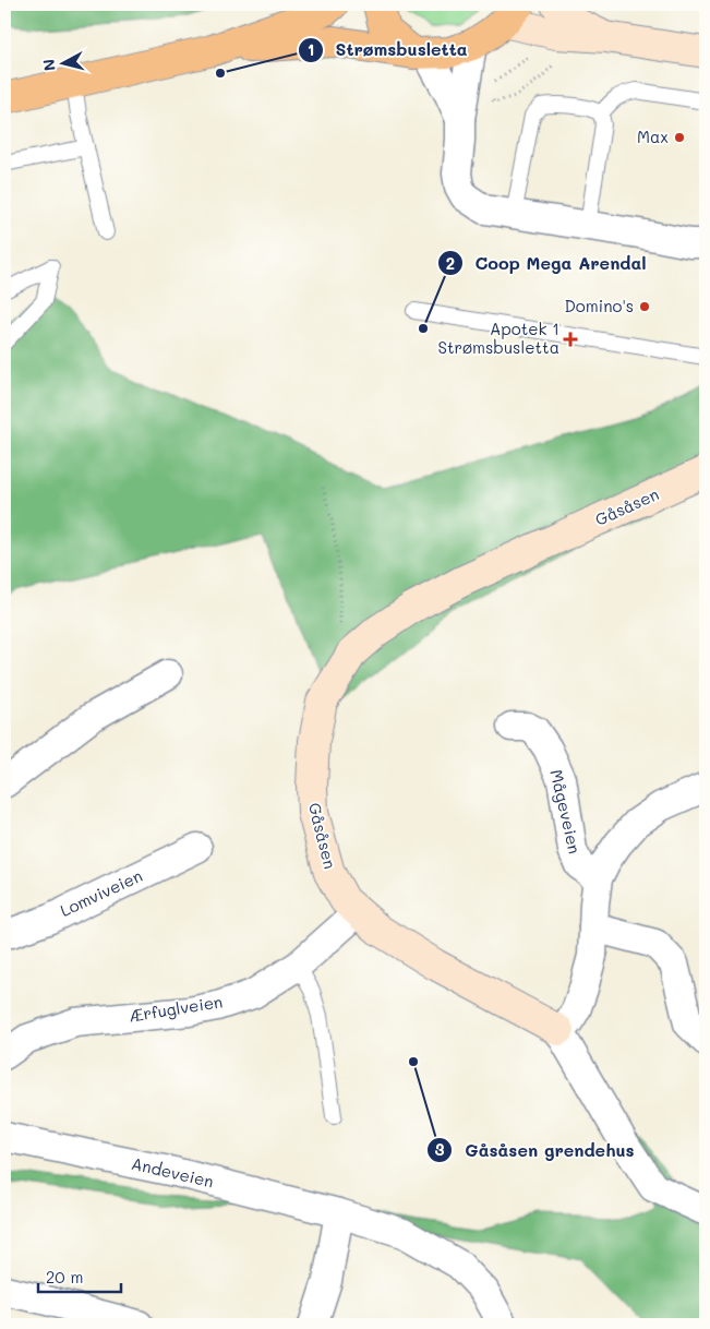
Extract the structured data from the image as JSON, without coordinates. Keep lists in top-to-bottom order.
{
  "streets": {
    "street": [
      "Gåsåsen",
      "Mågeveien",
      "Lomviveien",
      "Ærfuglveien",
      "Andeveien"
    ]
  },
  "crossings": [
    ["Gåsåsen", "Mågeveien"],
    ["Gåsåsen", "Ærfuglveien"]
  ],
  "places": {
    "other": [
      "Strømsbusletta",
      "Max",
      "Domino's",
      "Coop Mega Arendal",
      "Gåsåsen grendehus"
    ],
    "health": ["Apotek 1 Strømsbusletta"]
  },
  "scale_bar": "20 m",
  "north": "left"
}
